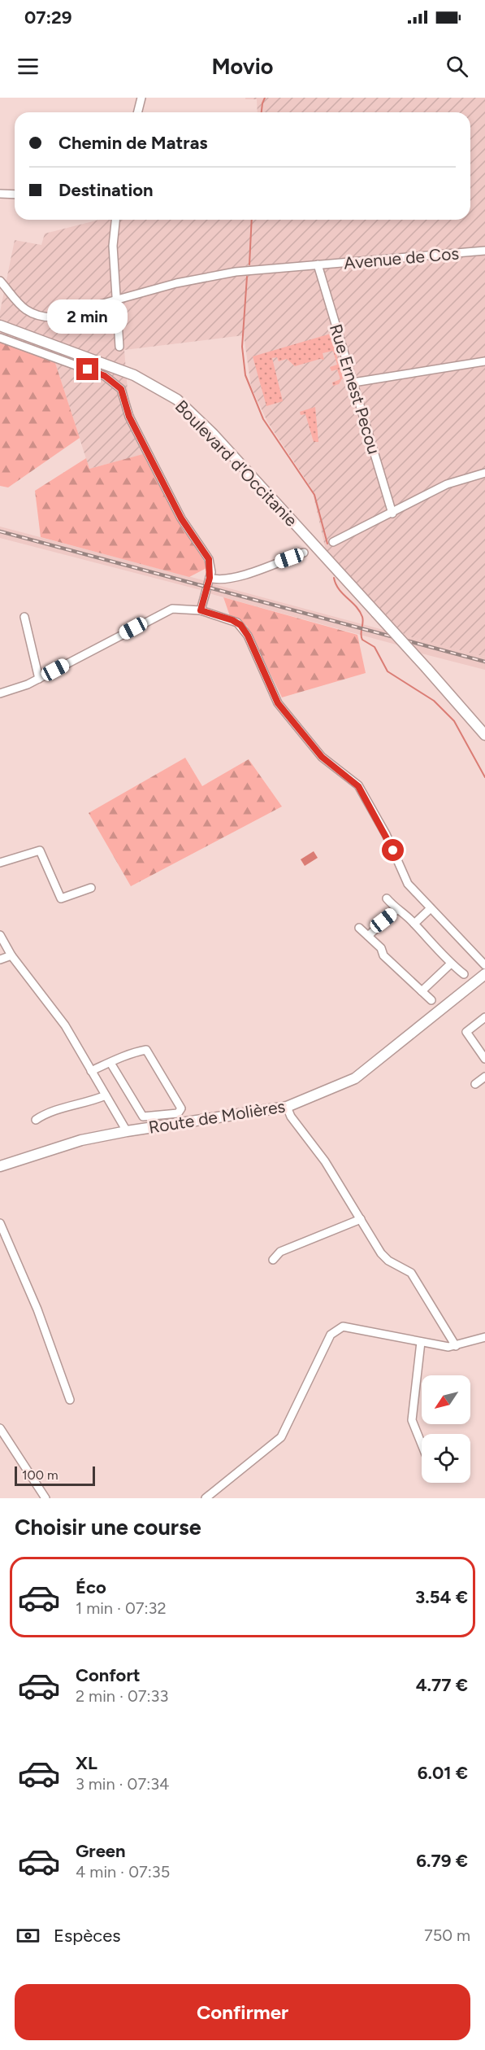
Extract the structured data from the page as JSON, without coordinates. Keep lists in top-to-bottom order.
{
  "streets": {
    "main road": ["Boulevard d'Occitanie", "Route de Molières"],
    "street": ["Avenue de Cos", "Rue Ernest Pecou"]
  },
  "crossings": [
    ["Avenue de Cos", "Rue Ernest Pecou"]
  ],
  "scale_bar": "100 m",
  "north": "bottom left",
  "page": {
    "status": "07:29",
    "header": "Movio",
    "banner": ["Chemin de Matras", "Destination"],
    "bubble": "2 min",
    "scale": "100 m",
    "heading": "Choisir une course",
    "list": [
      {
        "name": "Éco",
        "note": "1 min · 07:32",
        "value": "3.54 €"
      },
      {
        "name": "Confort",
        "note": "2 min · 07:33",
        "value": "4.77 €"
      },
      {
        "name": "XL",
        "note": "3 min · 07:34",
        "value": "6.01 €"
      },
      {
        "name": "Green",
        "note": "4 min · 07:35",
        "value": "6.79 €"
      }
    ],
    "pay": ["Espèces", "750 m"],
    "buttons": "Confirmer"
  }
}
